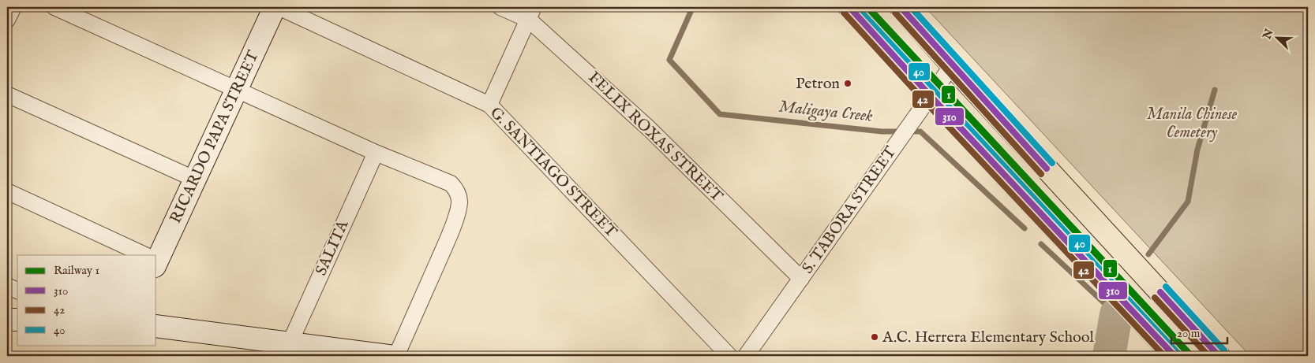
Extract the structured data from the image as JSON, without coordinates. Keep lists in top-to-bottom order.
{
  "streets": {
    "street": [
      "RICARDO PAPA STREET",
      "FELIX ROXAS STREET",
      "G. SANTIAGO STREET",
      "S. TABORA STREET",
      "SALITA"
    ]
  },
  "crossings": [
    ["FELIX ROXAS STREET", "S. TABORA STREET"]
  ],
  "water": ["Maligaya Creek"],
  "parks": ["Manila Chinese Cemetery"],
  "places": ["Petron", "A.C. Herrera Elementary School"],
  "lines": [
    "rail line 1",
    "transit line 310",
    "transit line 40",
    "transit line 42"
  ],
  "legend": [
    "Railway 1",
    "310",
    "42",
    "40"
  ],
  "scale_bar": "20 m",
  "north": "top left"
}
